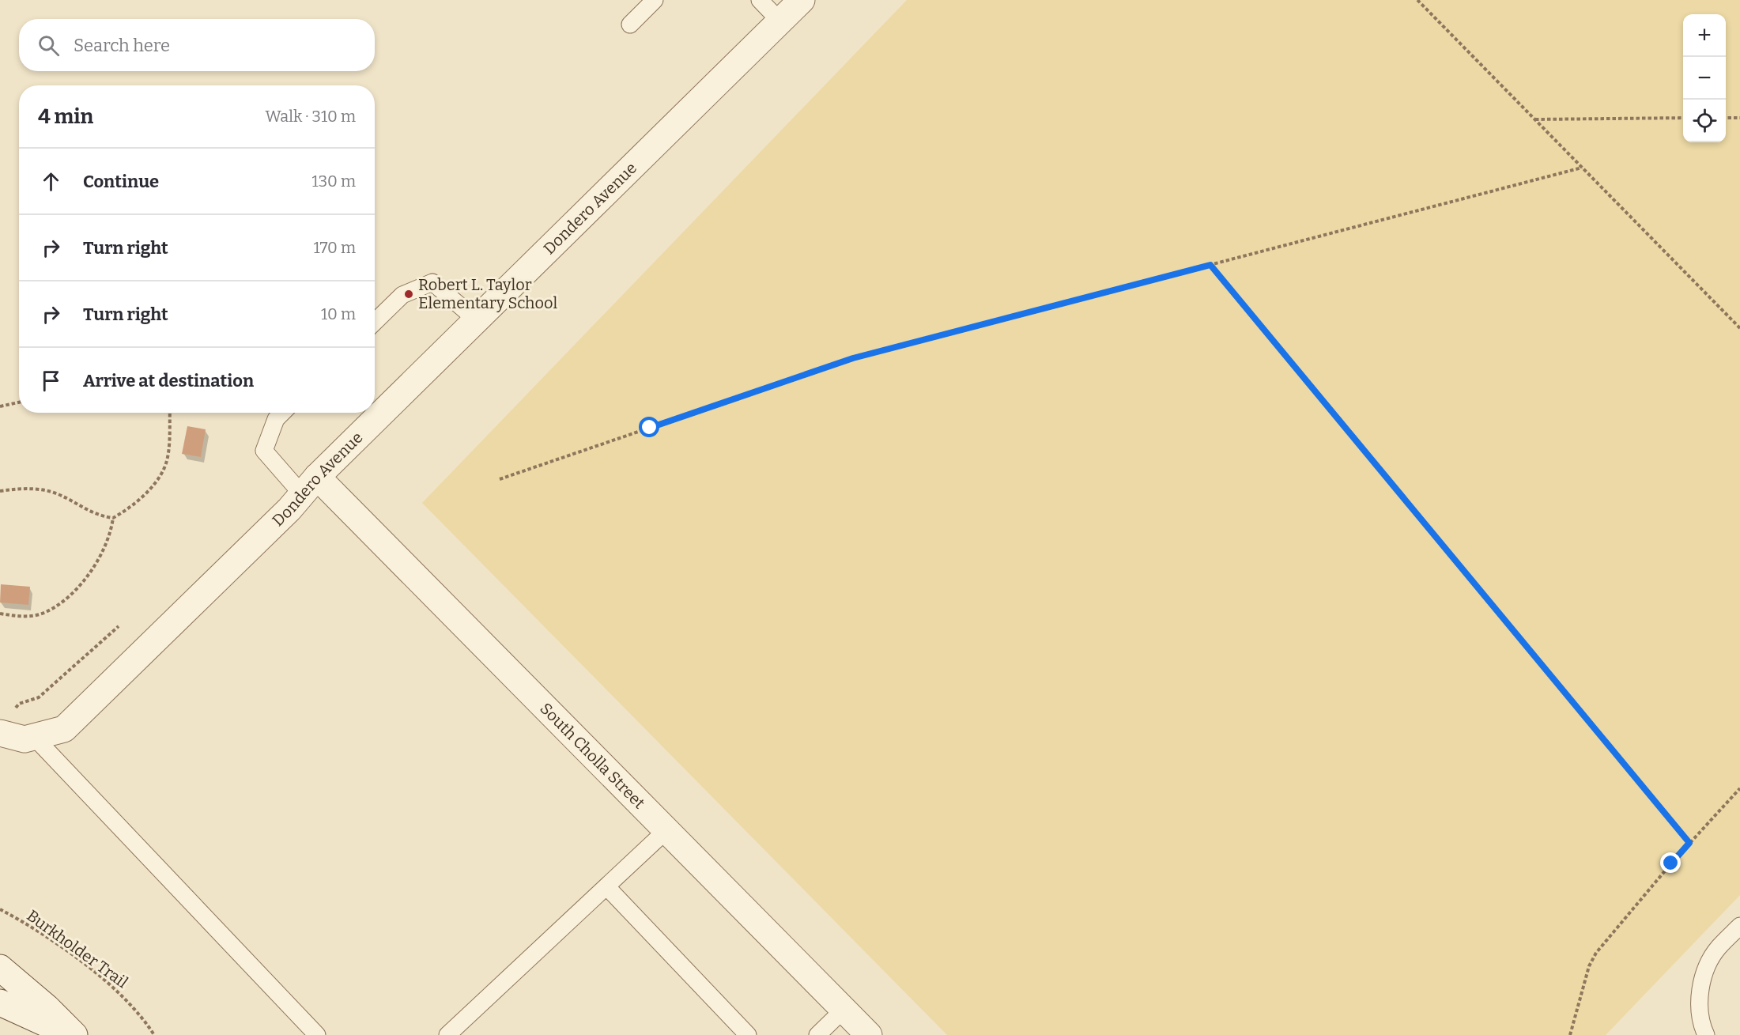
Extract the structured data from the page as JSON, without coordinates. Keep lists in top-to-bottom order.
{
  "streets": {
    "street": ["Dondero Avenue", "South Cholla Street"],
    "path": ["Burkholder Trail"]
  },
  "crossings": [
    ["Dondero Avenue", "South Cholla Street"]
  ],
  "places": ["Robert L. Taylor Elementary School"],
  "page": {
    "map_buttons": ["+", "−"],
    "search": "Search here",
    "heading": ["4 min", "Walk · 310 m"],
    "list": [
      ["Continue", "130 m"],
      ["Turn right", "170 m"],
      ["Turn right", "10 m"],
      "Arrive at destination"
    ]
  }
}
